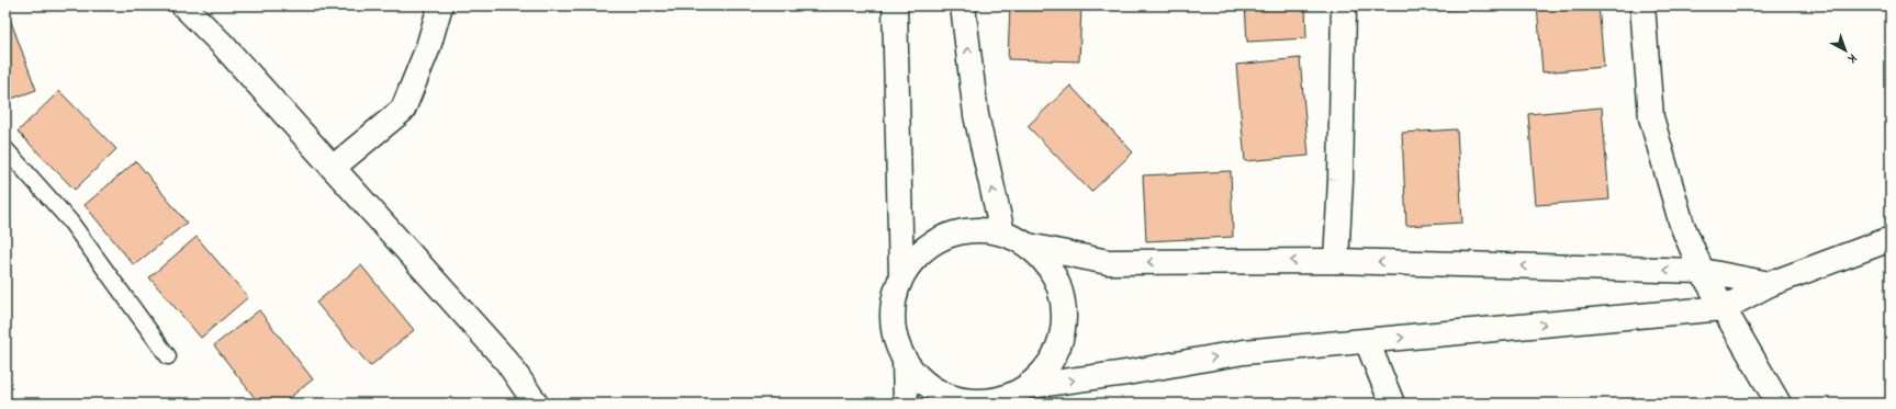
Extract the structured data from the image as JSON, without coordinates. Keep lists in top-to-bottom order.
{
  "north": "bottom right"
}
